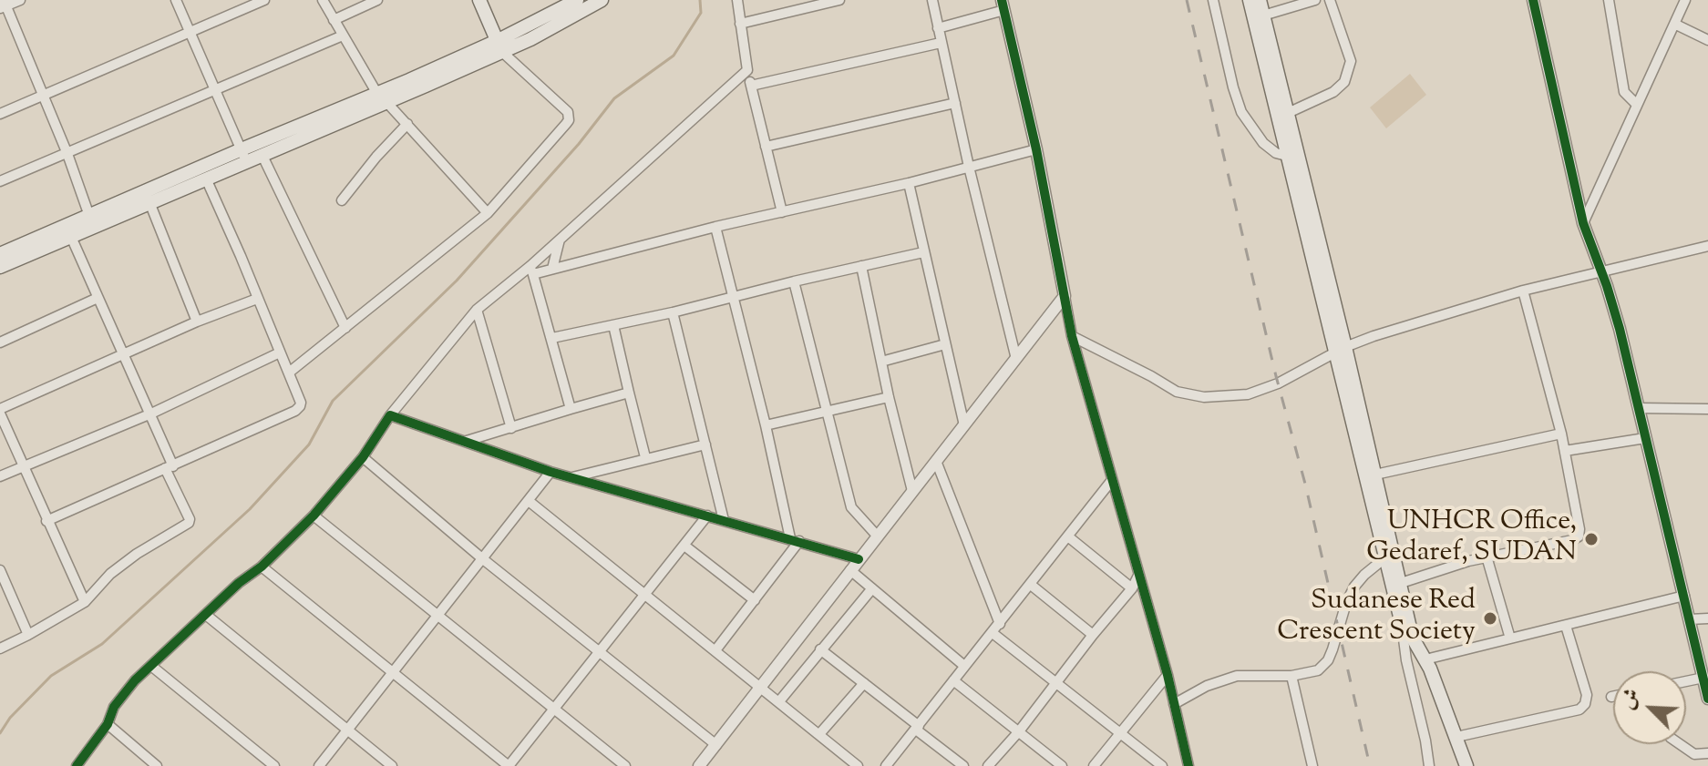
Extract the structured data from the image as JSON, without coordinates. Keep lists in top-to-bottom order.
{
  "places": ["UNHCR Office, Gedaref, SUDAN", "Sudanese Red Crescent Society"],
  "north": "top left"
}
